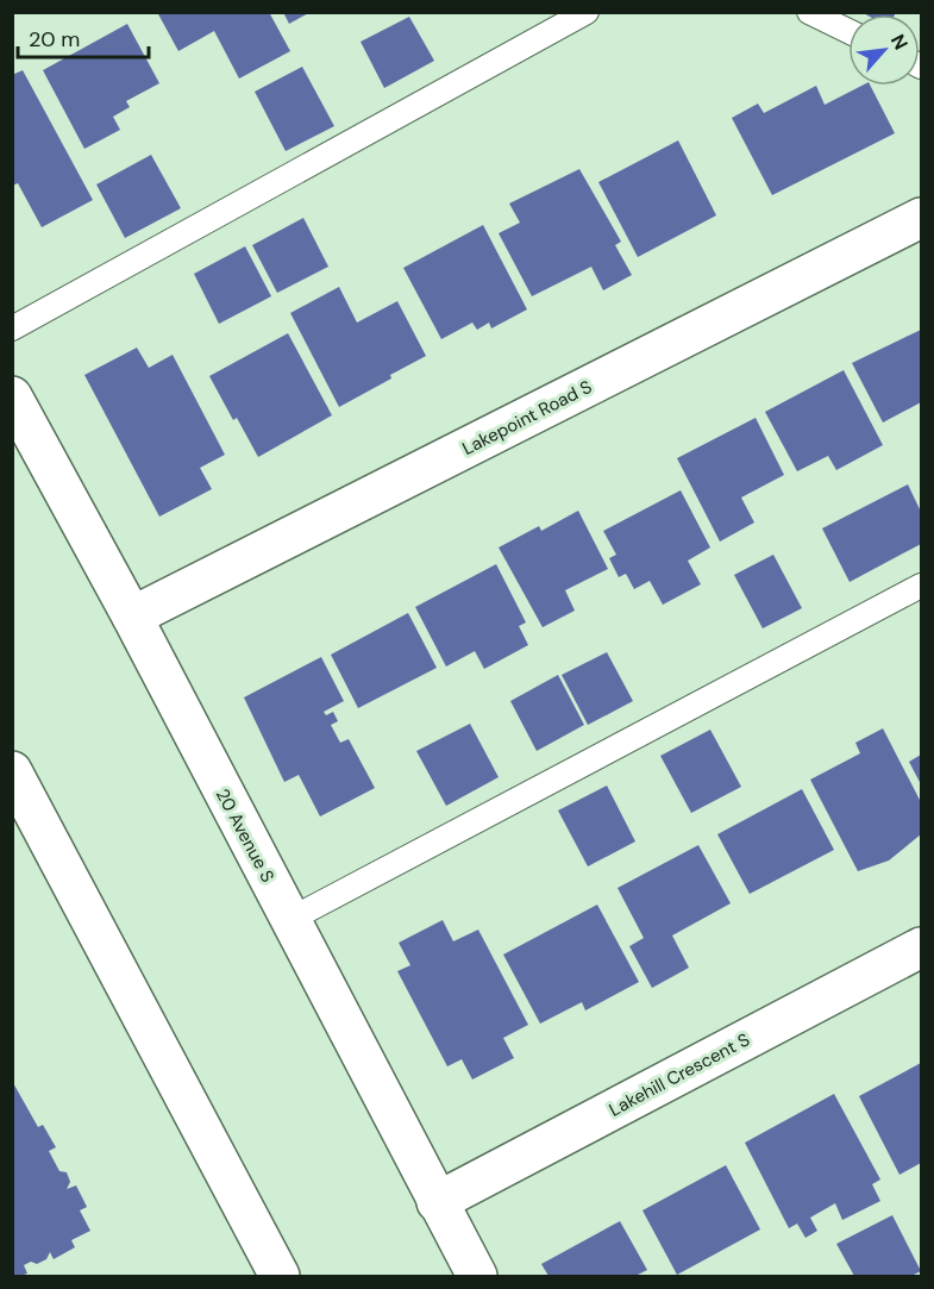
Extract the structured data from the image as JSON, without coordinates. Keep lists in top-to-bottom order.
{
  "streets": {
    "street": ["Lakepoint Road S", "20 Avenue S", "Lakehill Crescent S"]
  },
  "crossings": [
    ["Lakepoint Road S", "20 Avenue S"],
    ["20 Avenue S", "Lakehill Crescent S"]
  ],
  "scale_bar": "20 m",
  "north": "top right"
}
